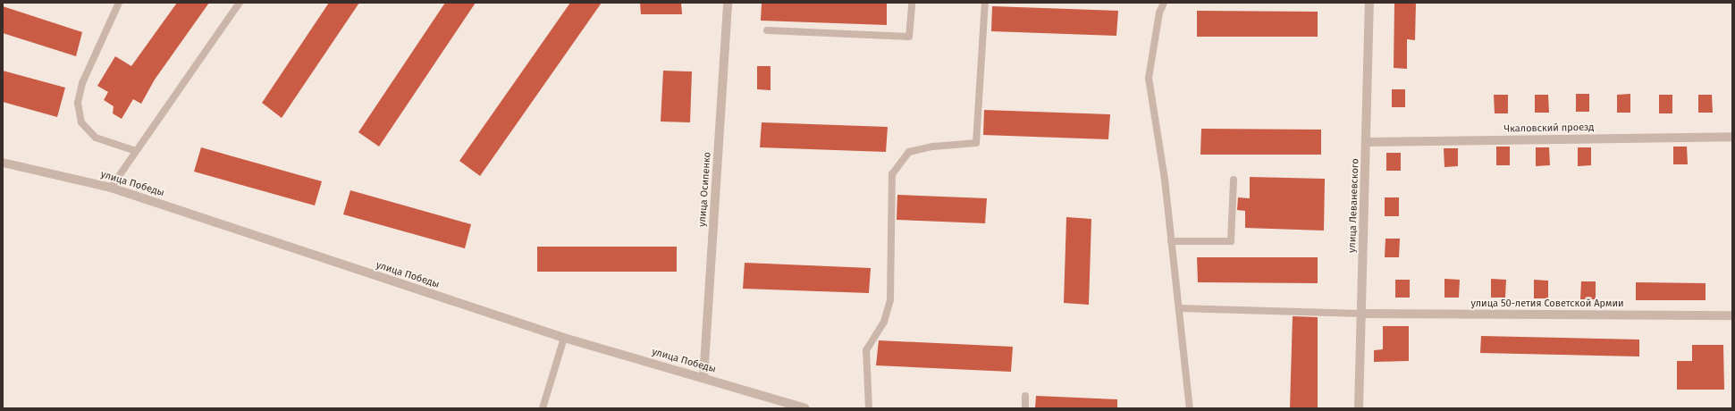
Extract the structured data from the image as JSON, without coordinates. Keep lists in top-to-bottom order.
{
  "streets": {
    "street": [
      "Чкаловский проезд",
      "улица Победы",
      "улица Осипенко",
      "улица Леваневского",
      "улица 50-летия Советской Армии"
    ]
  },
  "crossings": [
    ["Чкаловский проезд", "улица Леваневского"],
    ["улица Победы", "улица Осипенко"],
    ["улица Леваневского", "улица 50-летия Советской Армии"]
  ]
}
